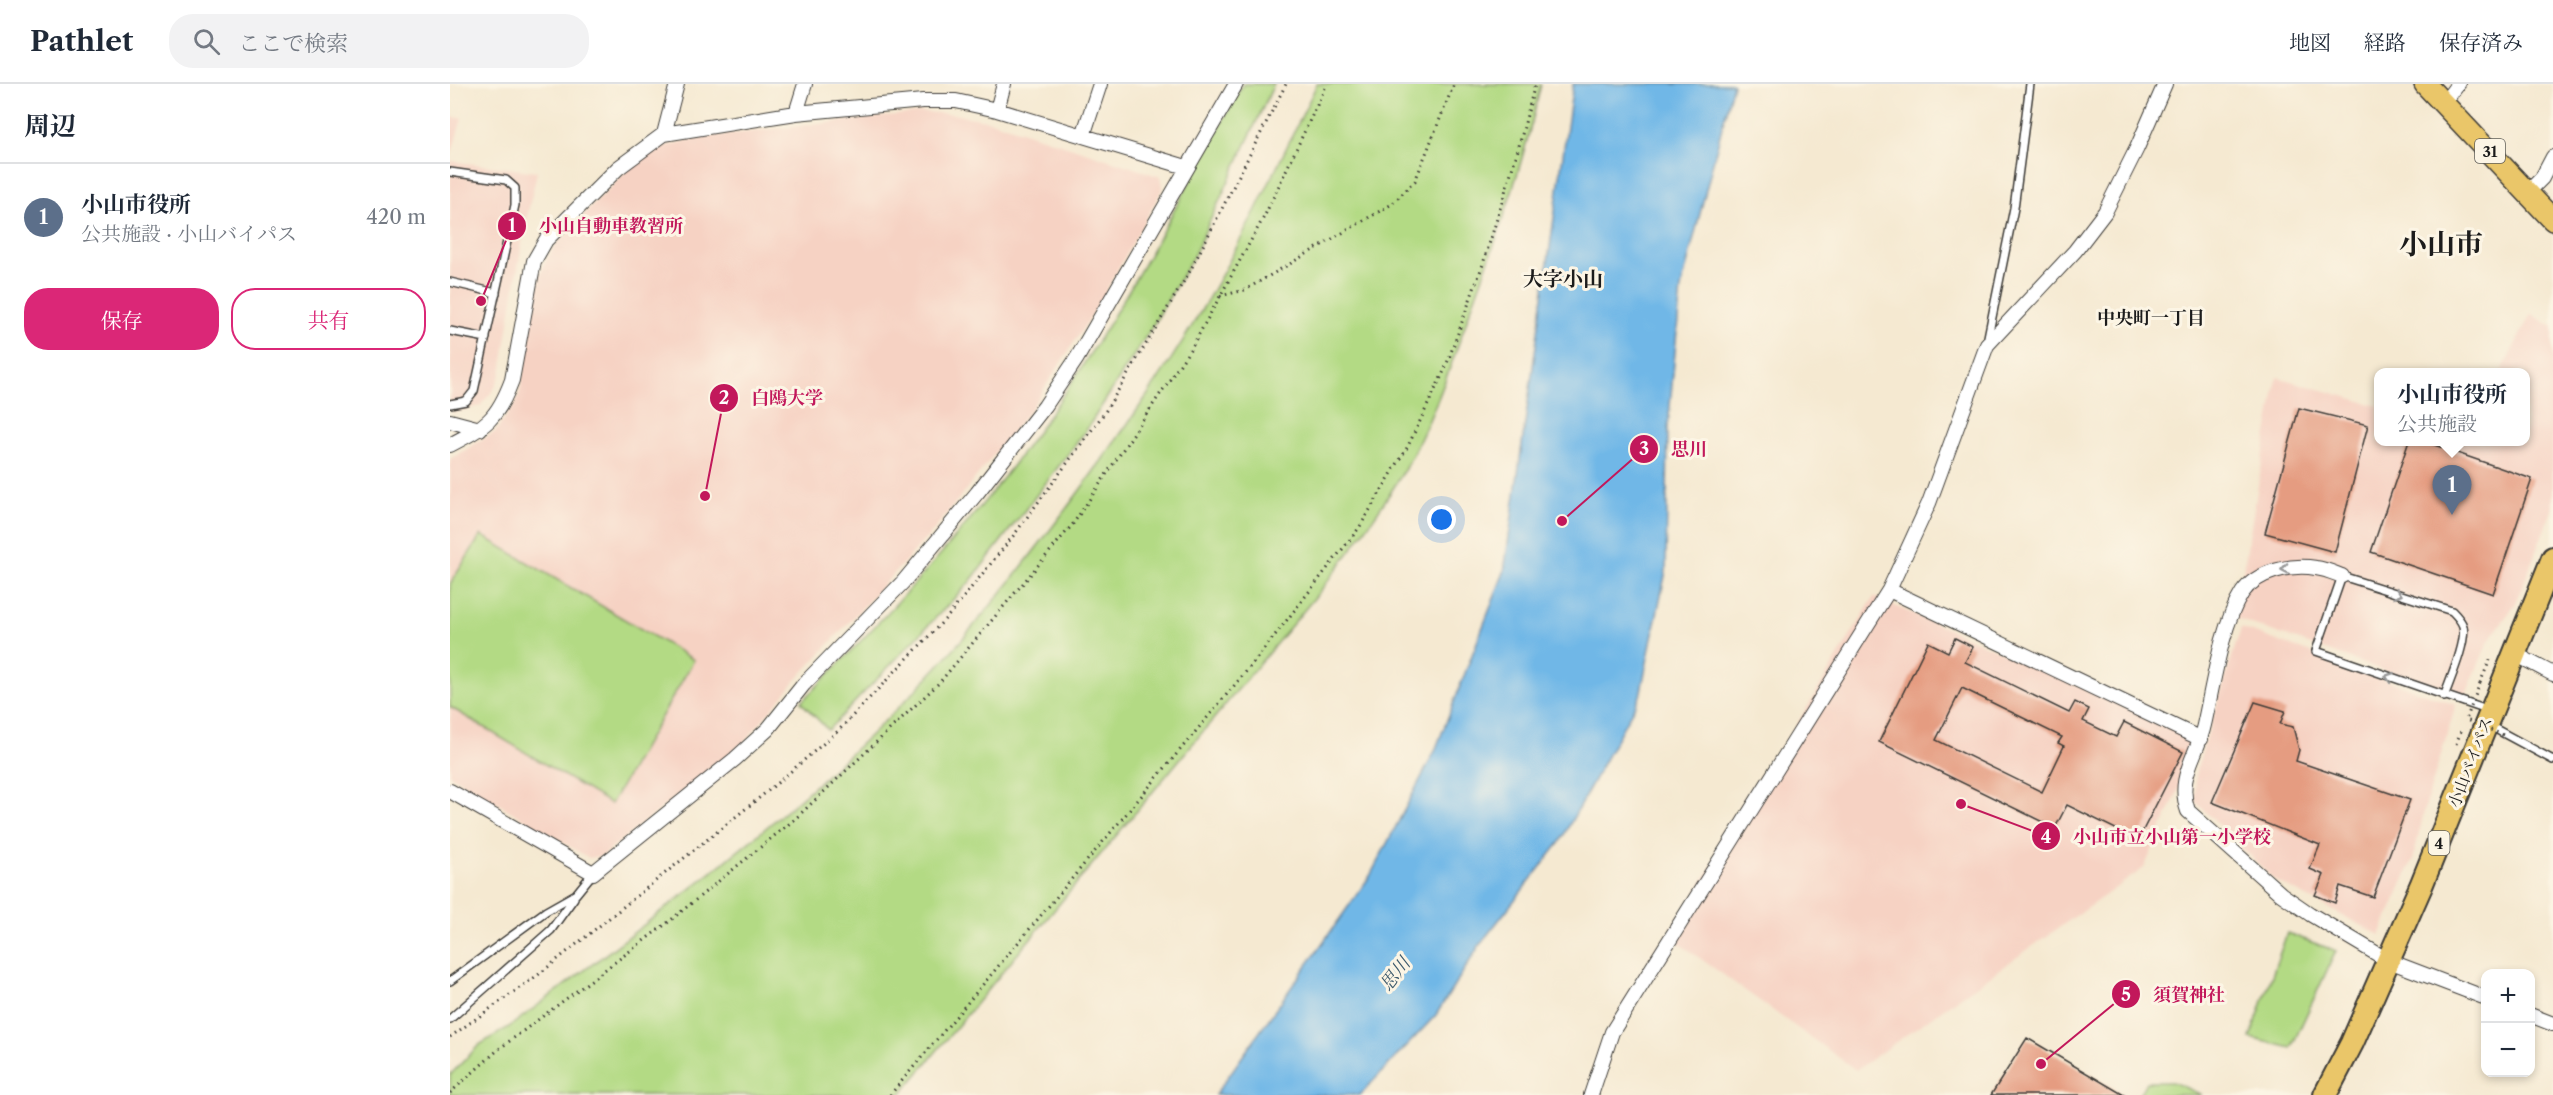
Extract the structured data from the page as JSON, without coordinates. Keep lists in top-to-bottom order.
{
  "streets": {
    "highway": ["小山バイパス", "4"],
    "main road": ["31"]
  },
  "districts": ["小山市", "大字小山", "中央町一丁目"],
  "water": ["思川"],
  "places": [
    "小山自動車教習所",
    "白鴎大学",
    "思川",
    "小山市立小山第一小学校",
    "須賀神社"
  ],
  "page": {
    "header": "Pathlet",
    "search": "ここで検索",
    "nav": ["地図", "経路", "保存済み"],
    "heading": "周辺",
    "list": [
      {
        "mark": "1",
        "name": "小山市役所",
        "note": "公共施設 · 小山バイパス",
        "value": "420 m"
      }
    ],
    "buttons": ["保存", "共有"],
    "popup": ["小山市役所", "公共施設"],
    "pins": "1",
    "map_buttons": ["+", "−"]
  }
}
